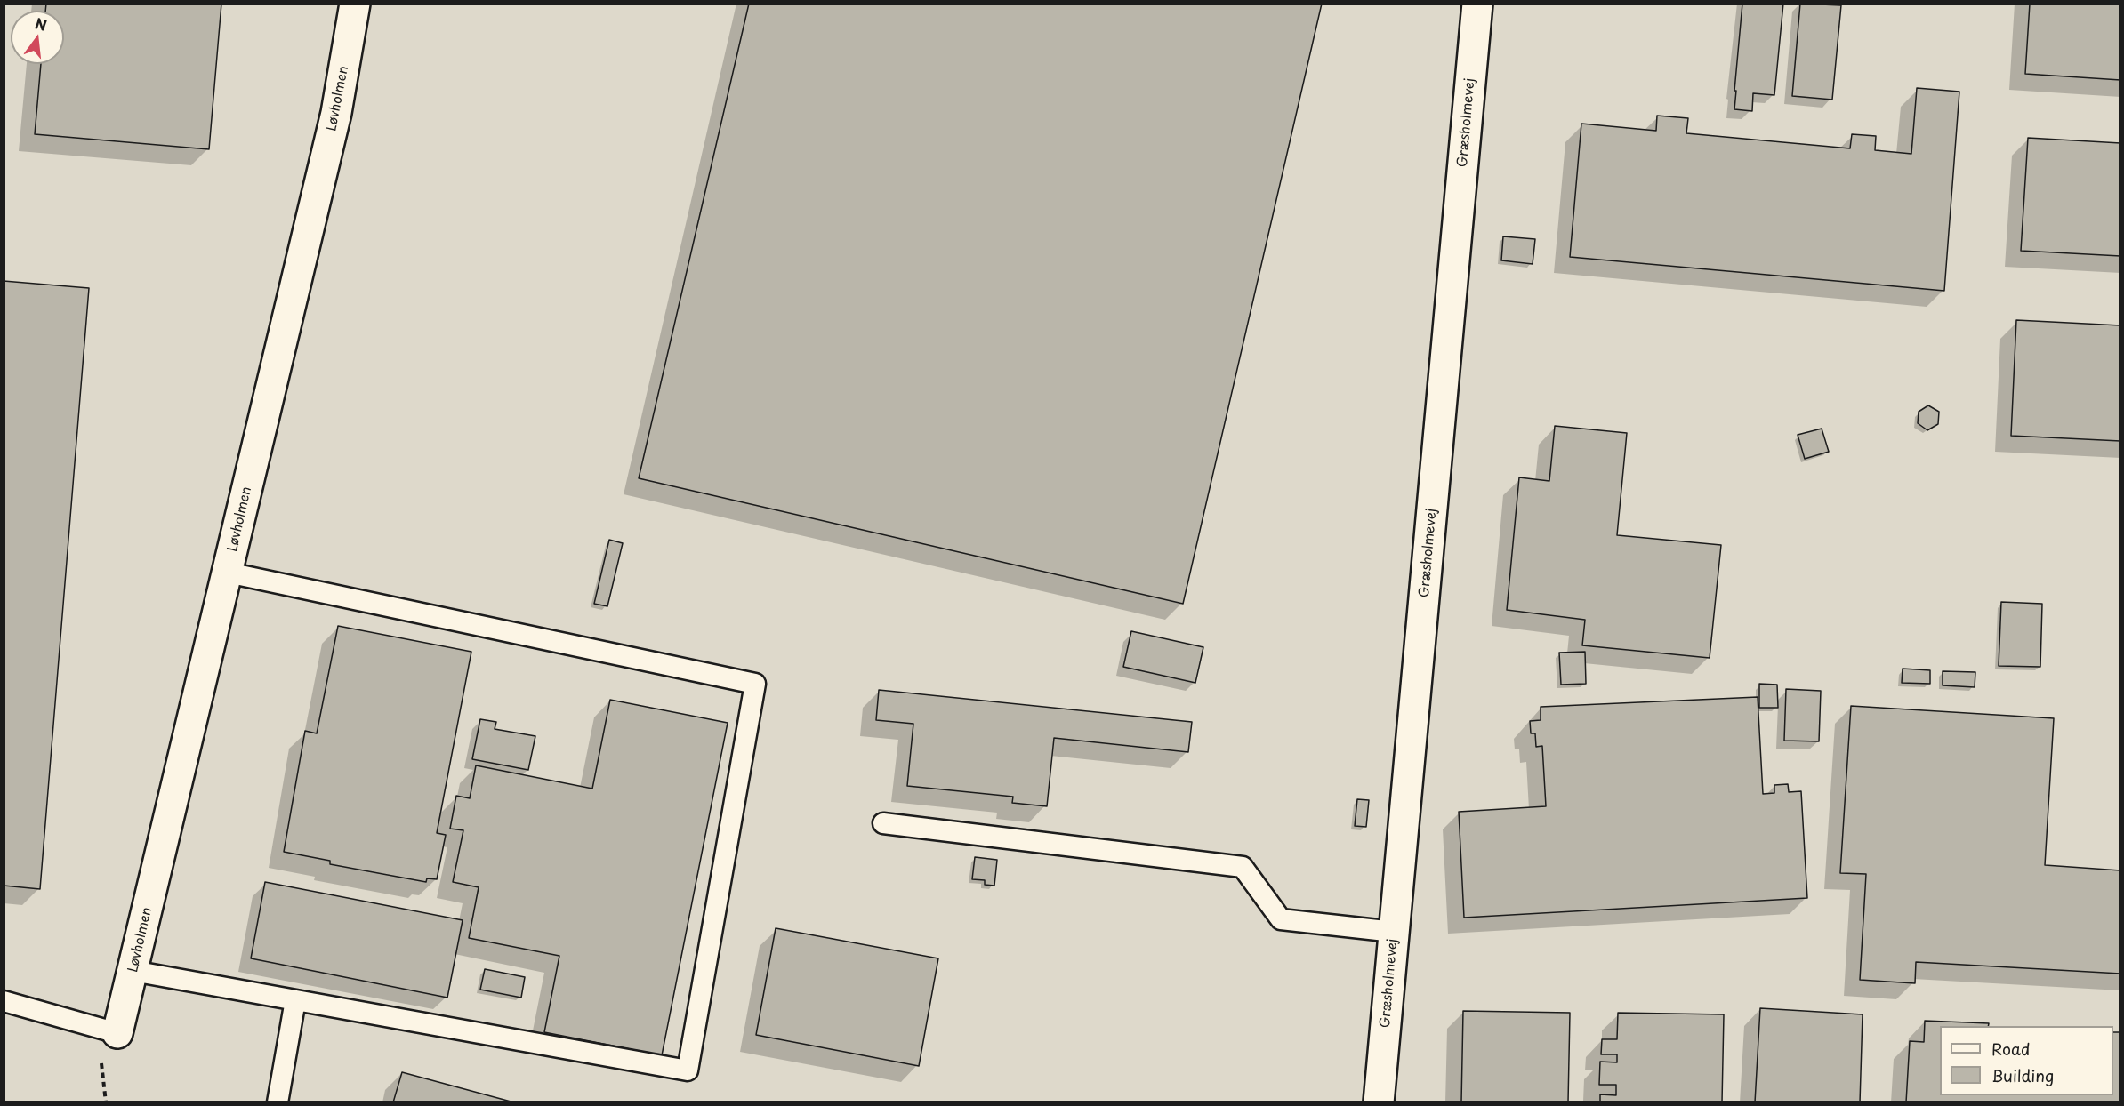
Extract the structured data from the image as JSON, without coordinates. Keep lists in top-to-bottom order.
{
  "streets": {
    "street": ["Løvholmen", "Græsholmevej"]
  },
  "legend": ["Road", "Building"],
  "north": "top"
}
